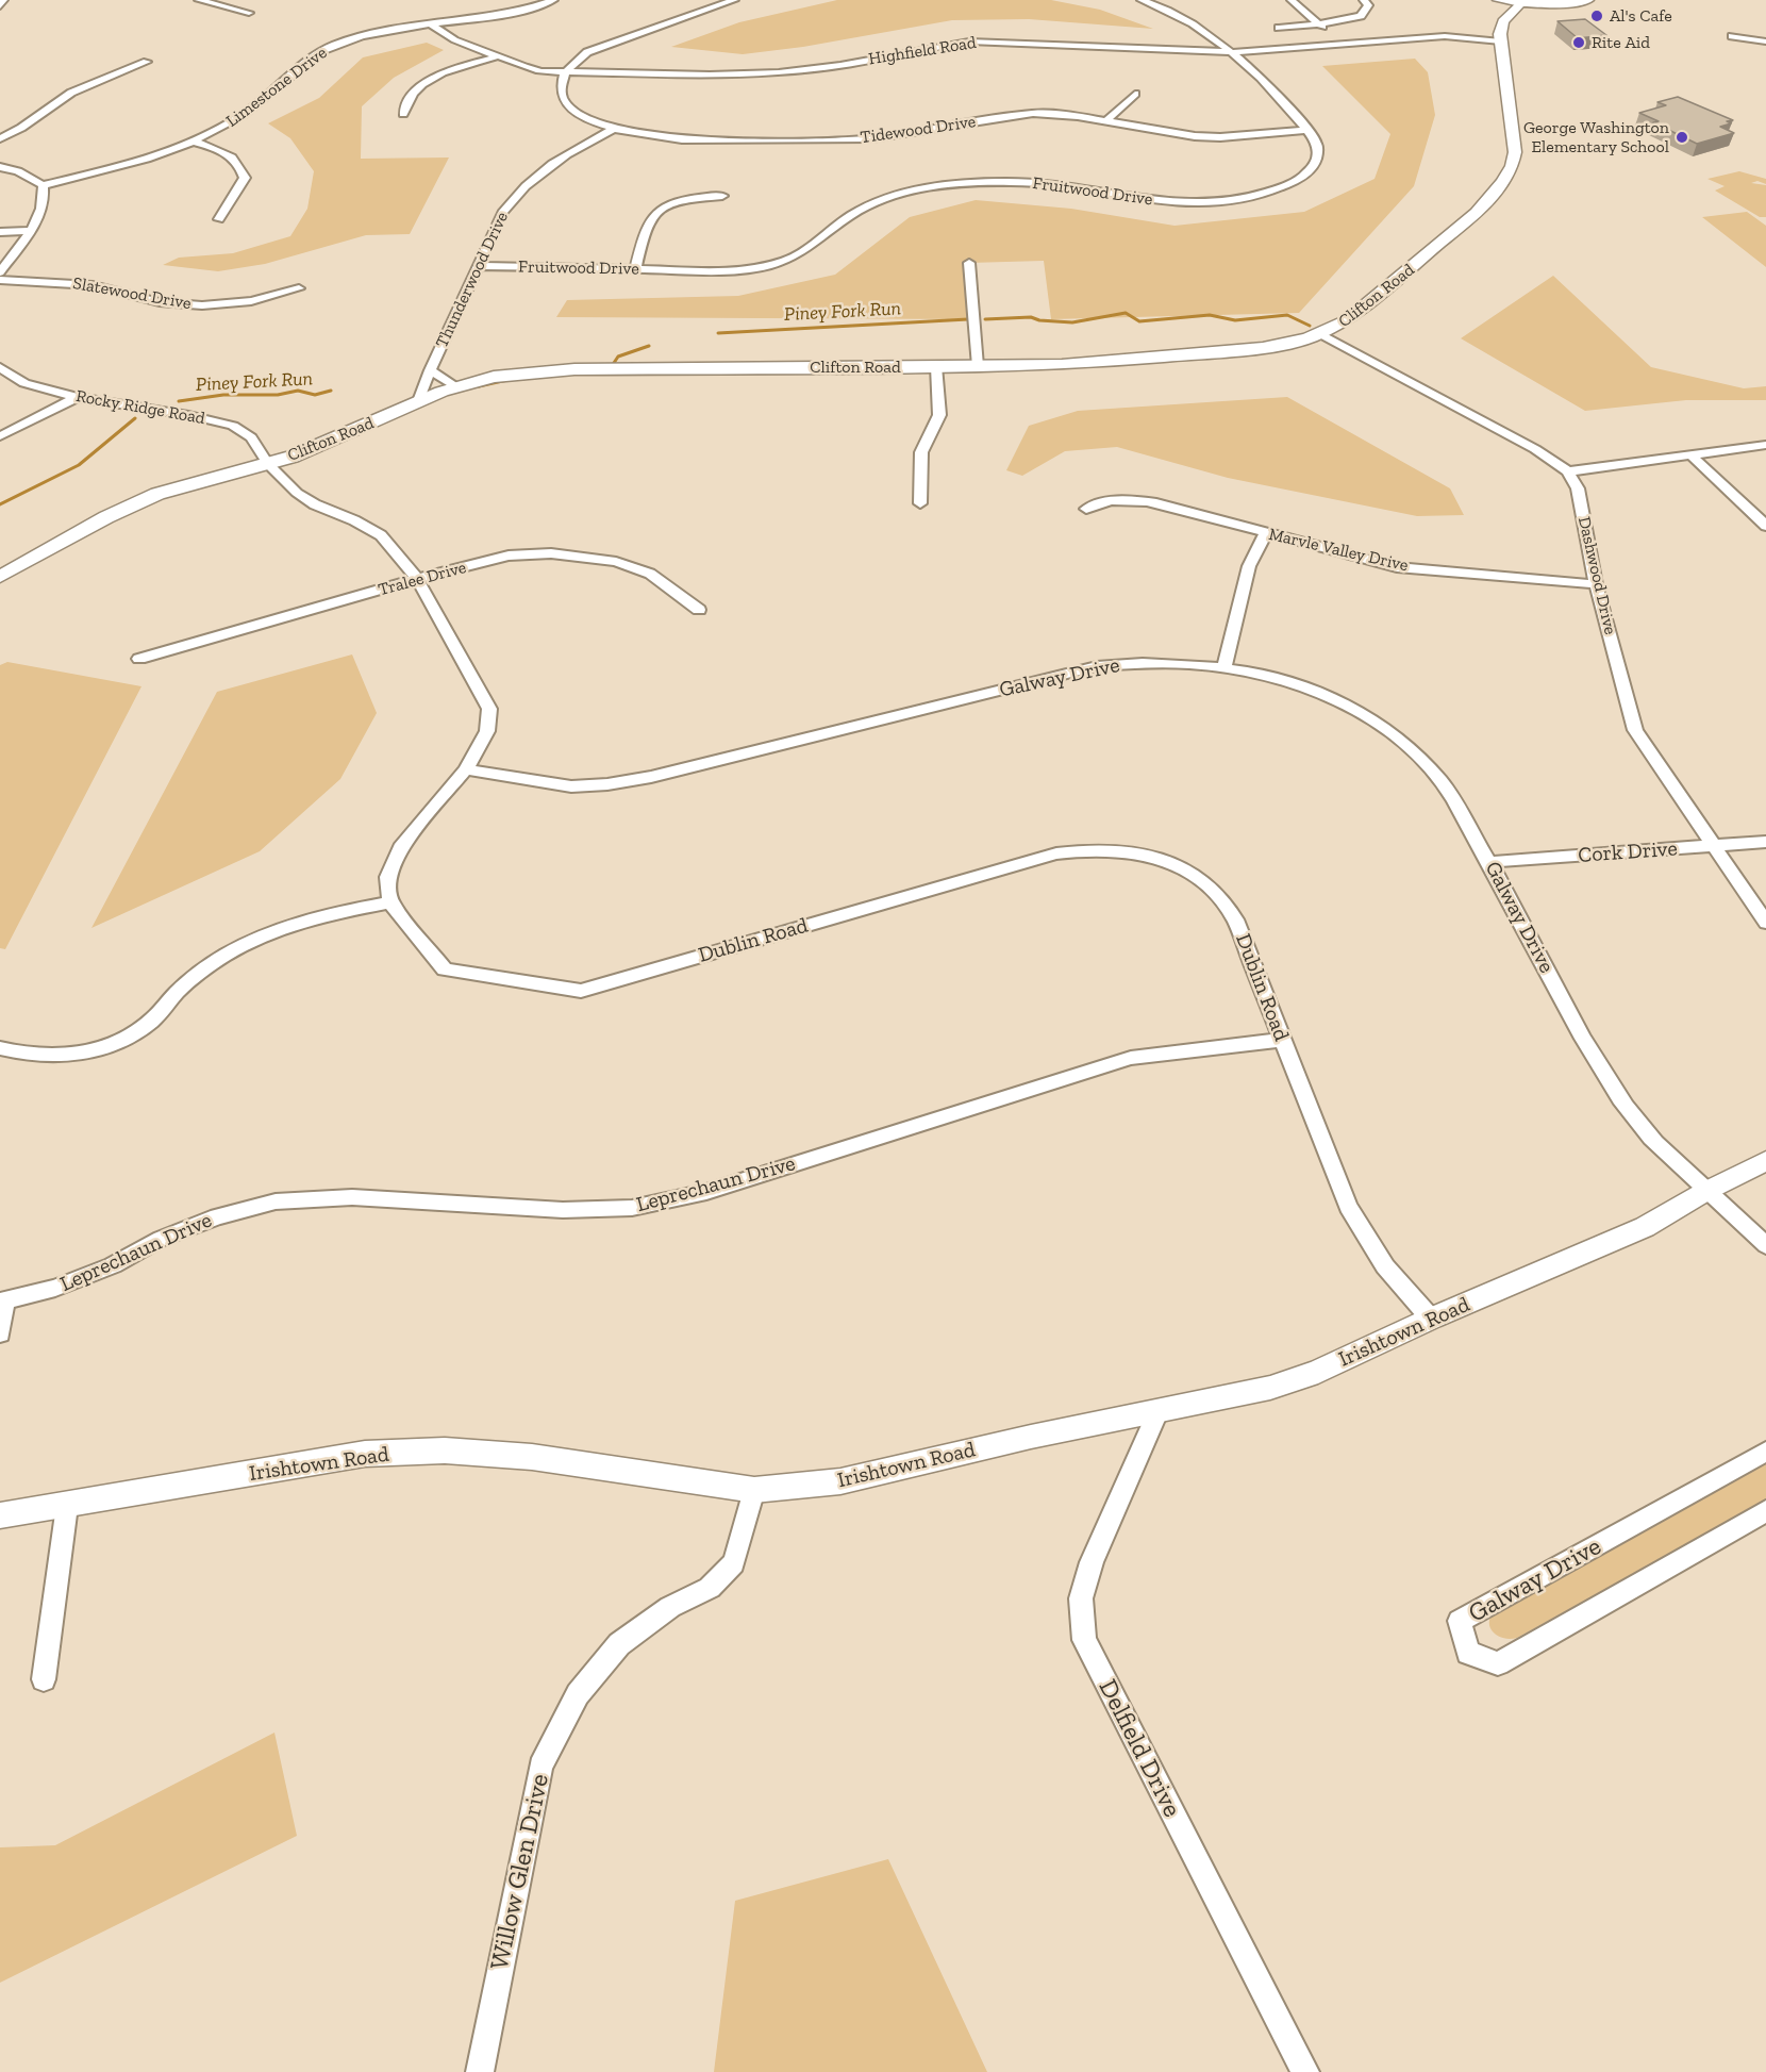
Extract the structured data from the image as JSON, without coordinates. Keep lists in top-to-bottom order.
{
  "streets": {
    "main road": ["Clifton Road"],
    "street": [
      "Highfield Road",
      "Limestone Drive",
      "Tidewood Drive",
      "Fruitwood Drive",
      "Thunderwood Drive",
      "Slatewood Drive",
      "Rocky Ridge Road",
      "Marvle Valley Drive",
      "Dashwood Drive",
      "Tralee Drive",
      "Galway Drive",
      "Cork Drive",
      "Dublin Road",
      "Leprechaun Drive",
      "Irishtown Road",
      "Delfield Drive",
      "Willow Glen Drive"
    ]
  },
  "crossings": [
    ["Highfield Road", "Limestone Drive"],
    ["Highfield Road", "Tidewood Drive"],
    ["Highfield Road", "Fruitwood Drive"],
    ["Highfield Road", "Clifton Road"],
    ["Tidewood Drive", "Fruitwood Drive"],
    ["Tidewood Drive", "Thunderwood Drive"],
    ["Fruitwood Drive", "Thunderwood Drive"],
    ["Thunderwood Drive", "Clifton Road"],
    ["Clifton Road", "Rocky Ridge Road"],
    ["Marvle Valley Drive", "Dashwood Drive"],
    ["Dashwood Drive", "Cork Drive"],
    ["Galway Drive", "Cork Drive"],
    ["Galway Drive", "Irishtown Road"],
    ["Dublin Road", "Leprechaun Drive"],
    ["Dublin Road", "Irishtown Road"],
    ["Irishtown Road", "Delfield Drive"],
    ["Irishtown Road", "Willow Glen Drive"]
  ],
  "water": ["Piney Fork Run"],
  "places": ["Al's Cafe", "Rite Aid", "George Washington Elementary School"]
}
